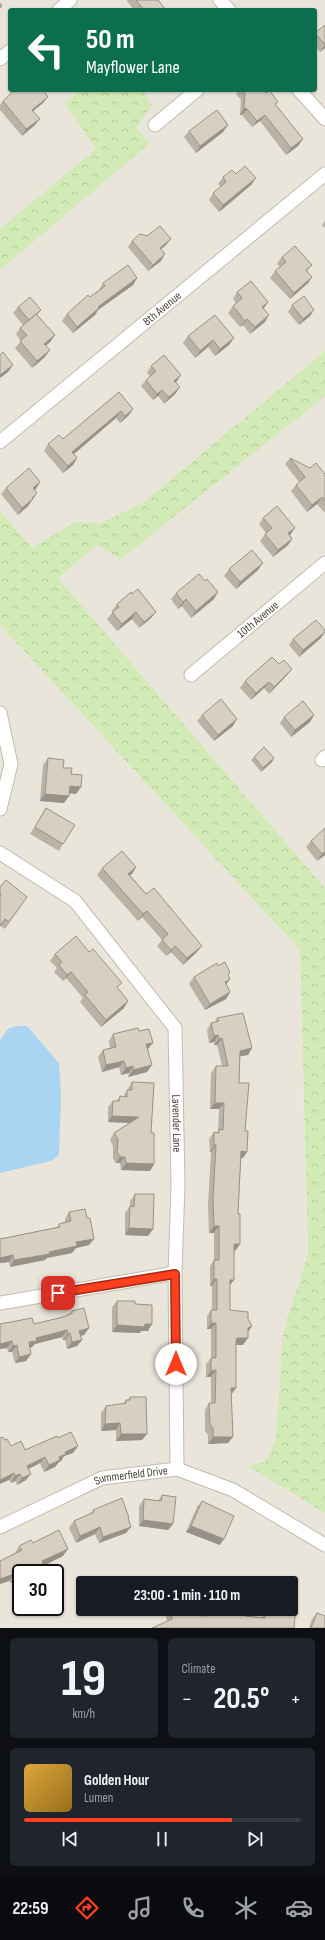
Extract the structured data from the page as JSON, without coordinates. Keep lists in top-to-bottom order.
{
  "streets": {
    "street": [
      "8th Avenue",
      "10th Avenue",
      "Lavender Lane",
      "Summerfield Drive"
    ]
  },
  "crossings": [
    ["Lavender Lane", "Summerfield Drive"]
  ],
  "page": {
    "turn": ["50 m", "Mayflower Lane"],
    "limit": "30",
    "trip": "23:00 · 1 min · 110 m",
    "tile": [
      ["19", "km/h"],
      "Climate"
    ],
    "heat": ["−", "20.5°", "+"],
    "song": ["Golden Hour", "Lumen"],
    "tabs": "22:59"
  }
}
